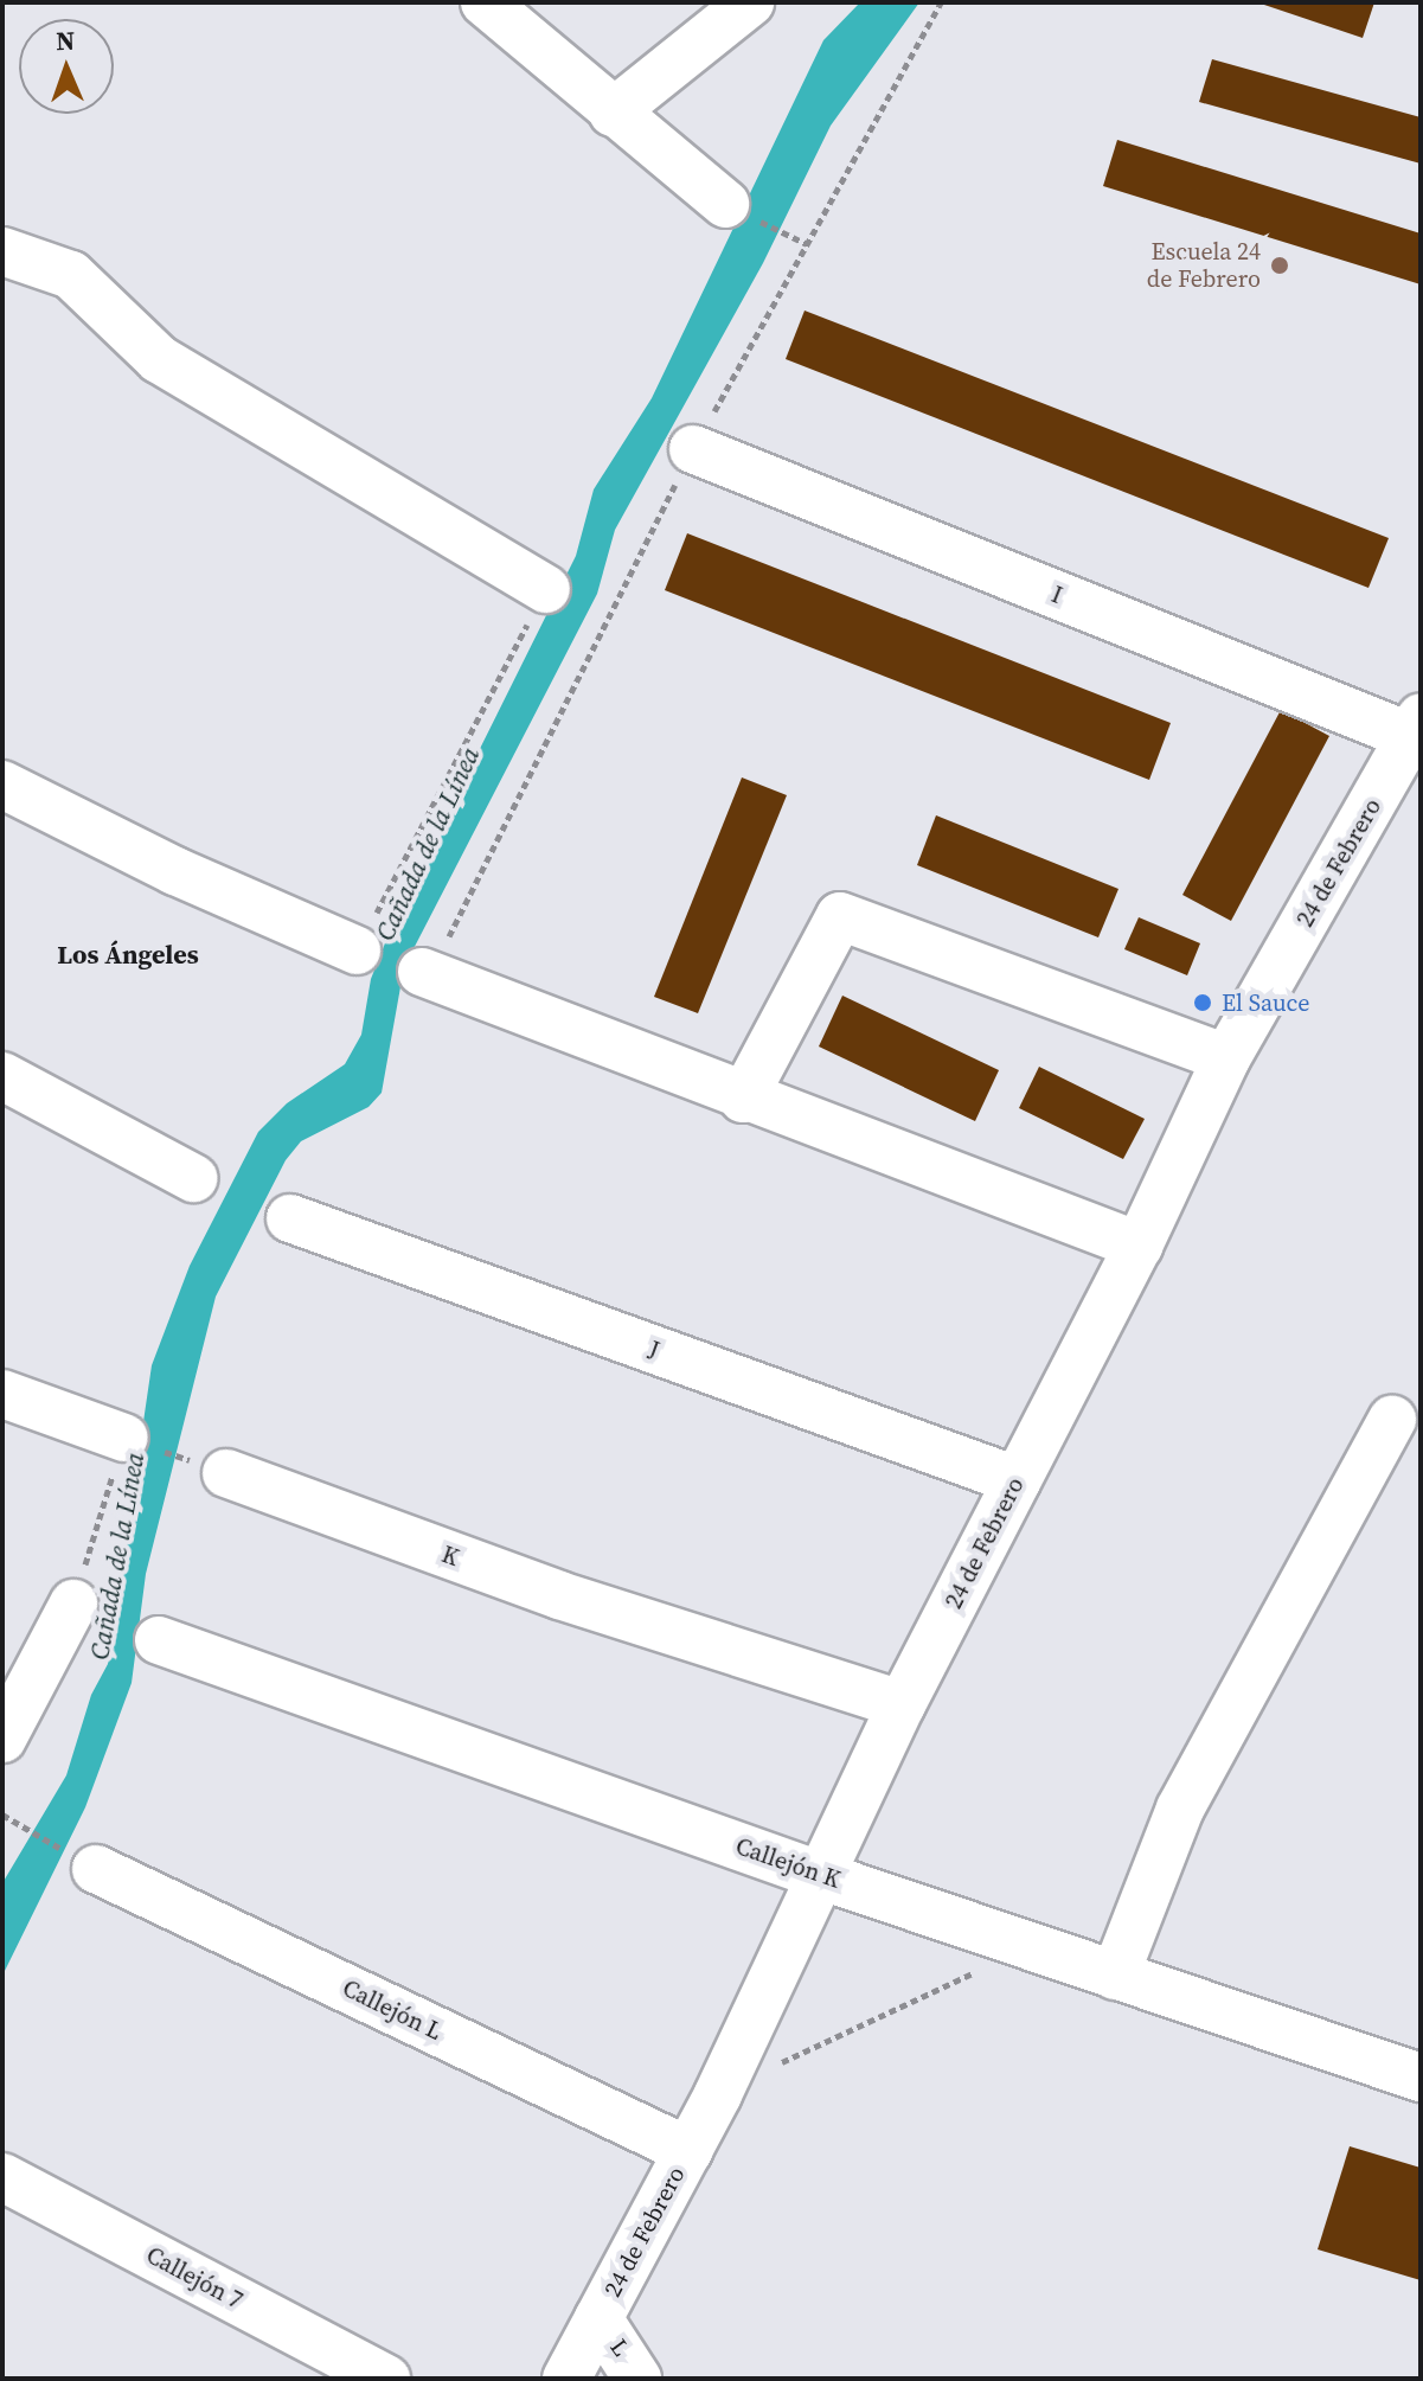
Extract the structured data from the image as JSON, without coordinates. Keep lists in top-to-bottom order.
{
  "streets": {
    "street": [
      "I",
      "24 de Febrero",
      "J",
      "K",
      "Callejón K",
      "Callejón L",
      "Callejón 7",
      "L"
    ]
  },
  "crossings": [
    ["I", "24 de Febrero"],
    ["24 de Febrero", "J"],
    ["24 de Febrero", "K"],
    ["24 de Febrero", "Callejón K"],
    ["24 de Febrero", "Callejón L"],
    ["24 de Febrero", "L"]
  ],
  "districts": ["Los Ángeles"],
  "water": ["Cañada de la Línea"],
  "places": ["Escuela 24 de Febrero", "El Sauce"],
  "north": "top"
}
